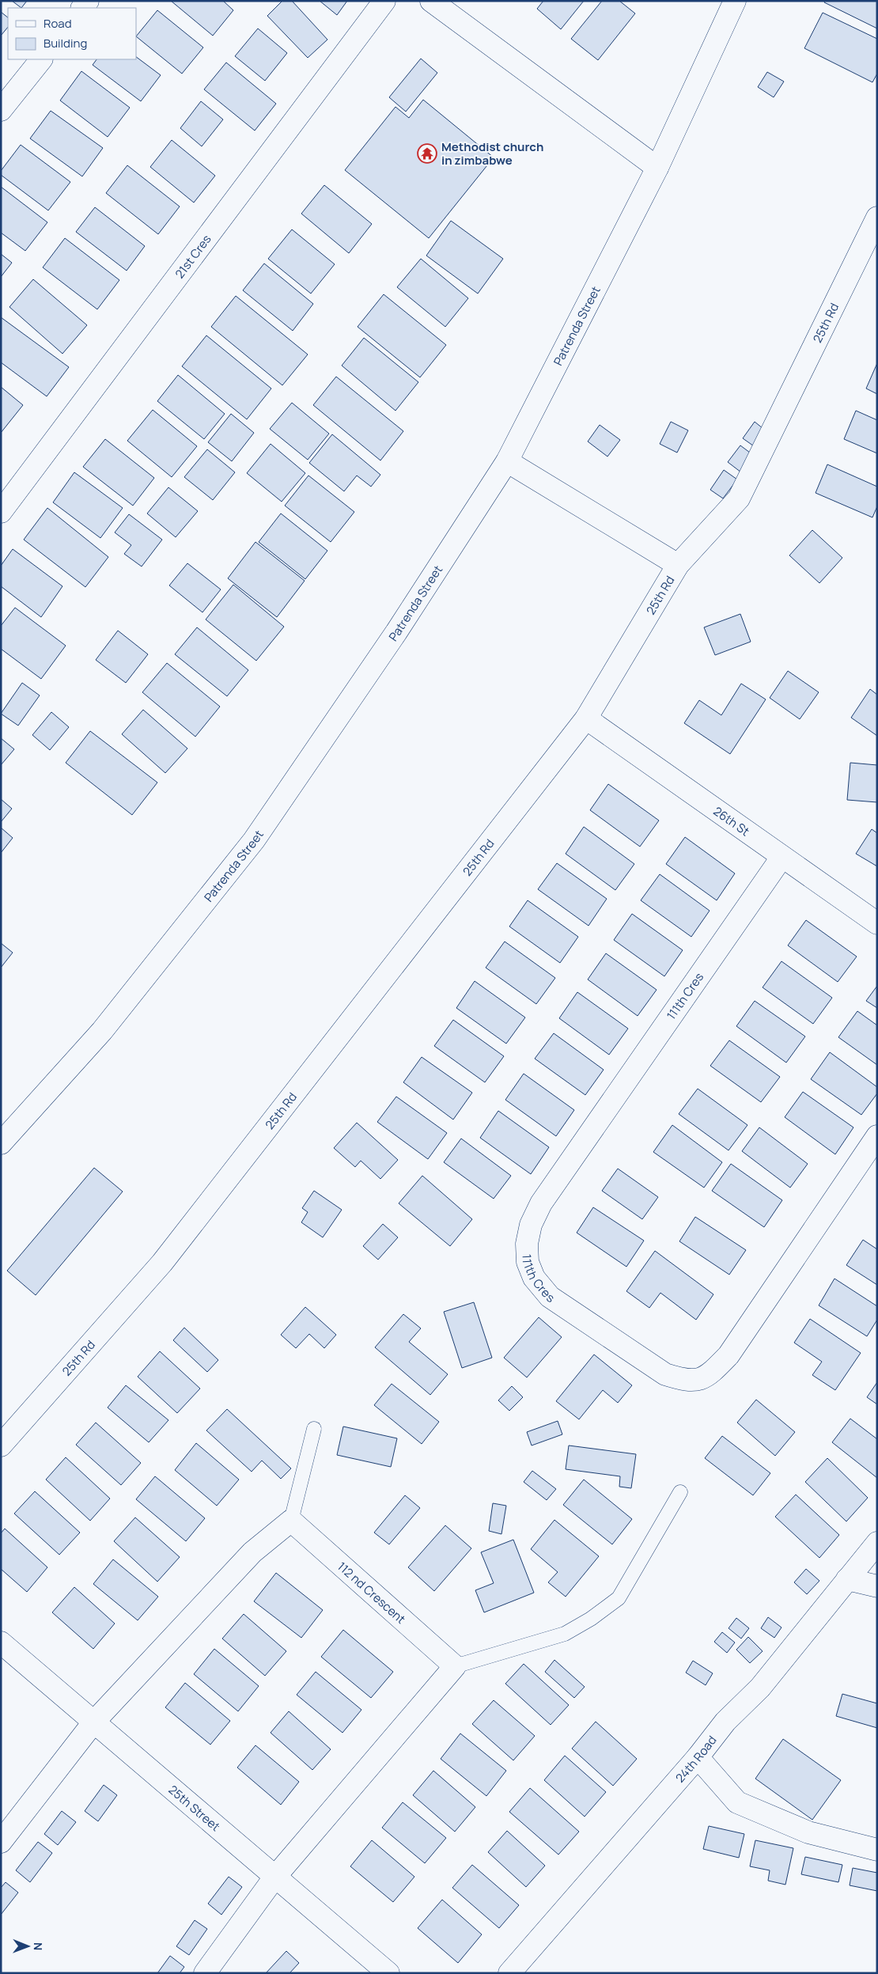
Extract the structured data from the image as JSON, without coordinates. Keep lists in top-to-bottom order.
{
  "streets": {
    "street": [
      "21st Cres",
      "25th Rd",
      "Patrenda Street",
      "26th St",
      "111th Cres",
      "112 nd Crescent",
      "24th Road",
      "25th Street"
    ]
  },
  "crossings": [
    ["25th Rd", "26th St"],
    ["26th St", "111th Cres"]
  ],
  "places": {
    "temple": ["Methodist church in zimbabwe"]
  },
  "legend": ["Road", "Building"],
  "north": "right"
}
